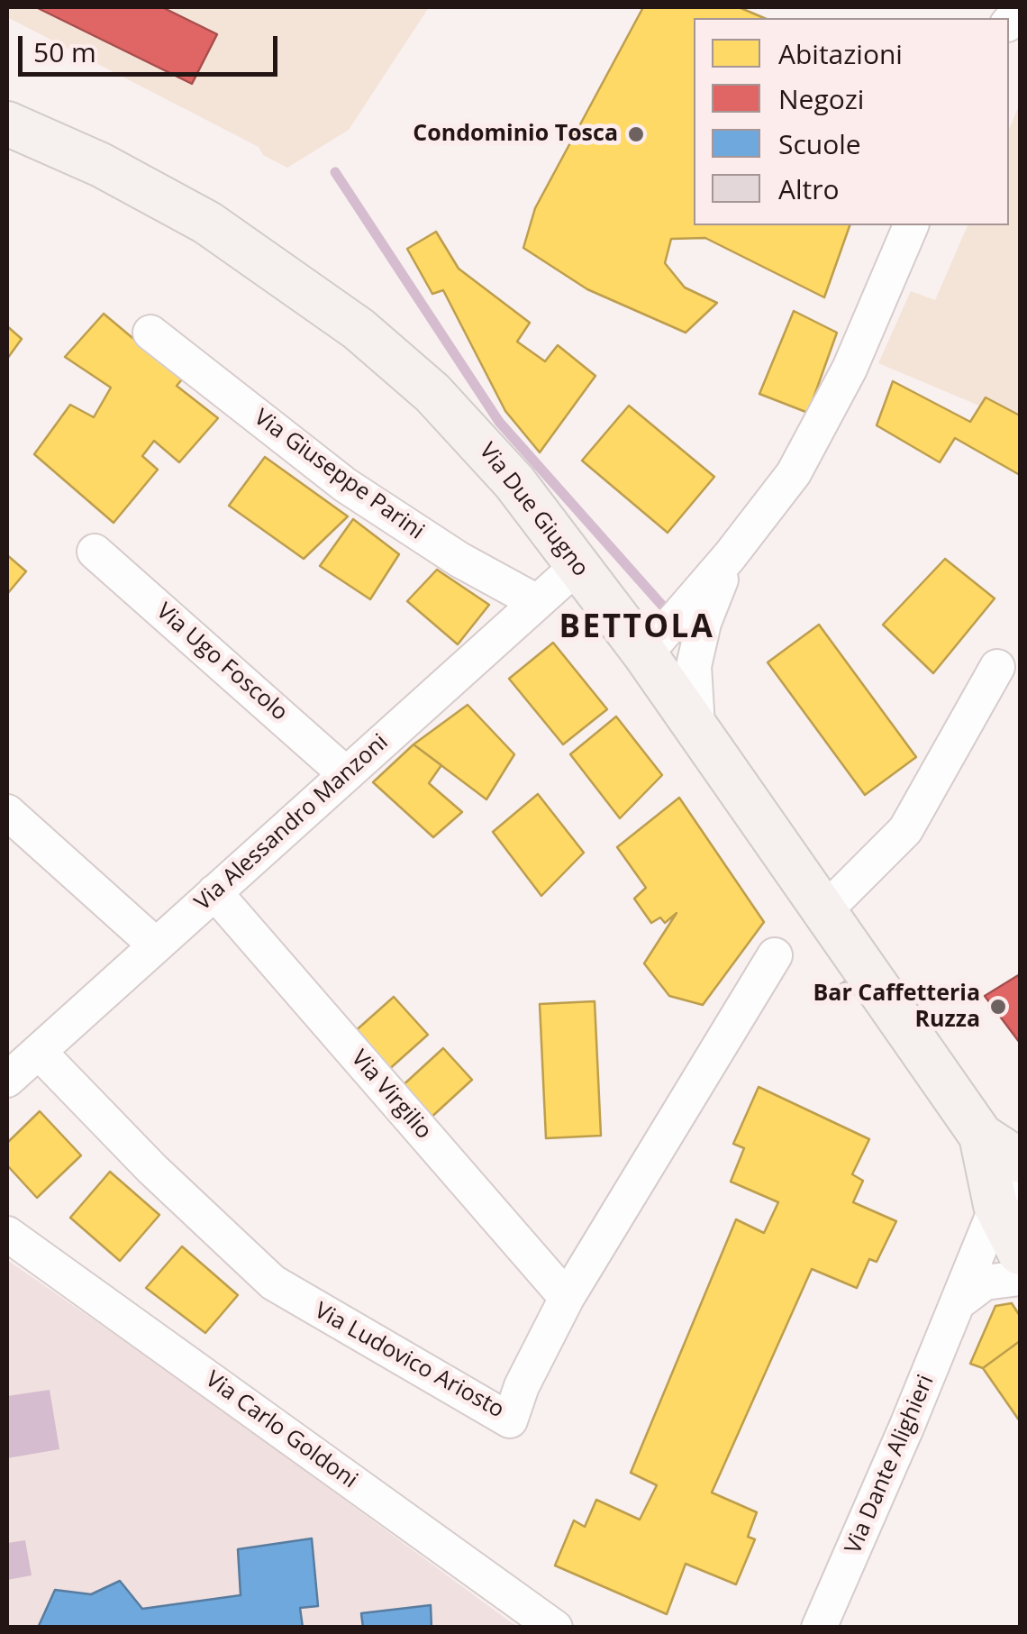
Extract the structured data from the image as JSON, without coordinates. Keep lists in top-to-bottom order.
{
  "streets": {
    "main road": ["Via Due Giugno"],
    "street": [
      "Via Giuseppe Parini",
      "Via Ugo Foscolo",
      "Via Alessandro Manzoni",
      "Via Virgilio",
      "Via Ludovico Ariosto",
      "Via Carlo Goldoni",
      "Via Dante Alighieri"
    ]
  },
  "crossings": [
    ["Via Giuseppe Parini", "Via Alessandro Manzoni"],
    ["Via Due Giugno", "Via Alessandro Manzoni"],
    ["Via Ugo Foscolo", "Via Alessandro Manzoni"],
    ["Via Alessandro Manzoni", "Via Virgilio"],
    ["Via Alessandro Manzoni", "Via Ludovico Ariosto"],
    ["Via Virgilio", "Via Ludovico Ariosto"]
  ],
  "districts": ["BETTOLA"],
  "places": ["Condominio Tosca", "Bar Caffetteria Ruzza"],
  "legend": [
    "Abitazioni",
    "Negozi",
    "Scuole",
    "Altro"
  ],
  "scale_bar": "50 m"
}
